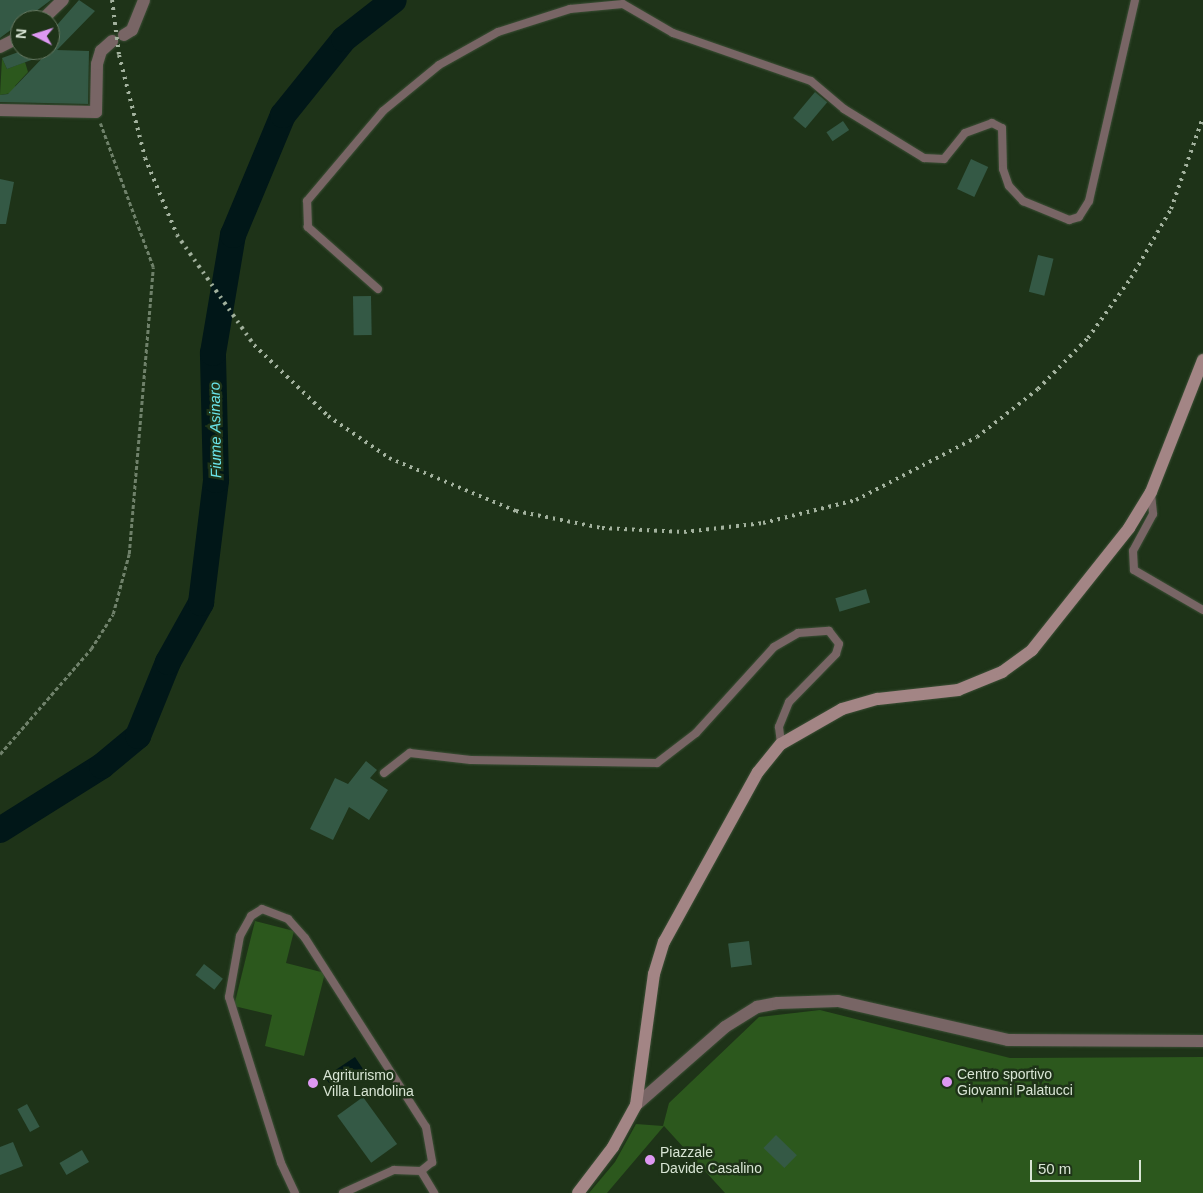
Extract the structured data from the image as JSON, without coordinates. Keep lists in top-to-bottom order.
{
  "water": ["Fiume Asinaro"],
  "places": ["Centro sportivo Giovanni Palatucci", "Agriturismo Villa Landolina", "Piazzale Davide Casalino"],
  "scale_bar": "50 m",
  "north": "left"
}
